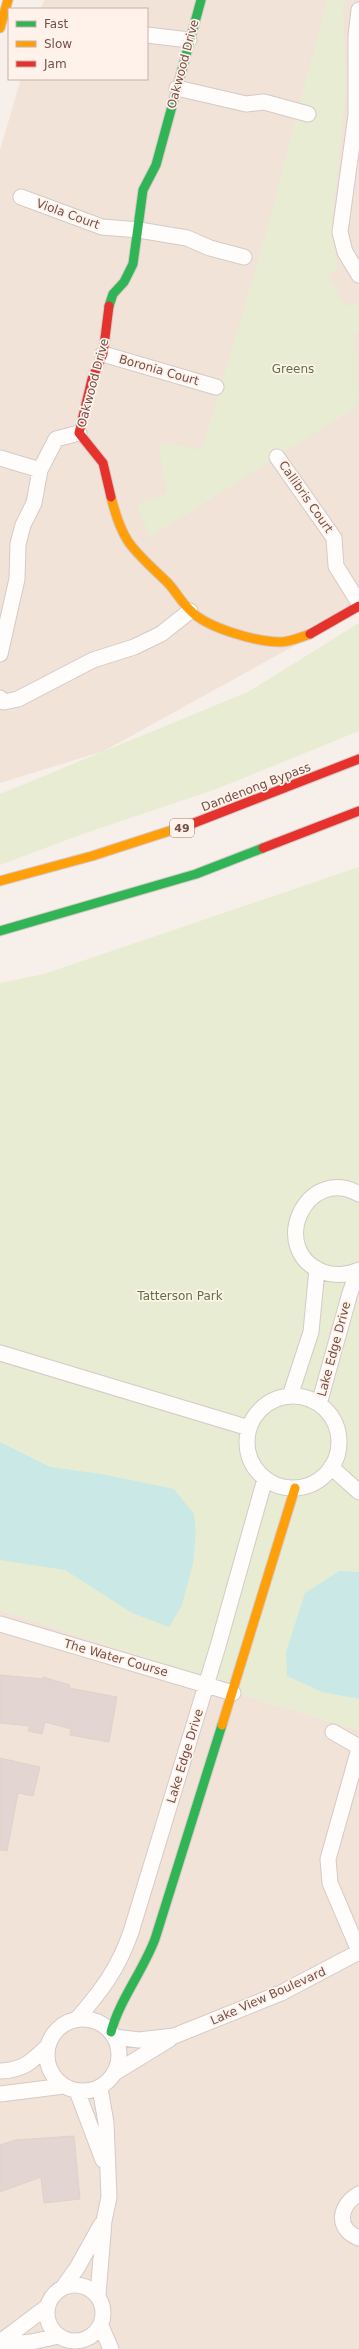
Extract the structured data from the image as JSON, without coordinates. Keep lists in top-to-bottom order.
{
  "streets": {
    "main road": ["Oakwood Drive", "Dandenong Bypass", "49"],
    "street": [
      "Viola Court",
      "Boronia Court",
      "Callibris Court",
      "Lake Edge Drive",
      "The Water Course",
      "Lake View Boulevard"
    ]
  },
  "crossings": [
    ["Oakwood Drive", "Viola Court"],
    ["Oakwood Drive", "Boronia Court"],
    ["Oakwood Drive", "Callibris Court"],
    ["Lake Edge Drive", "The Water Course"],
    ["Lake Edge Drive", "Lake View Boulevard"]
  ],
  "parks": ["Greens", "Tatterson Park"],
  "legend": ["Fast", "Slow", "Jam"]
}
